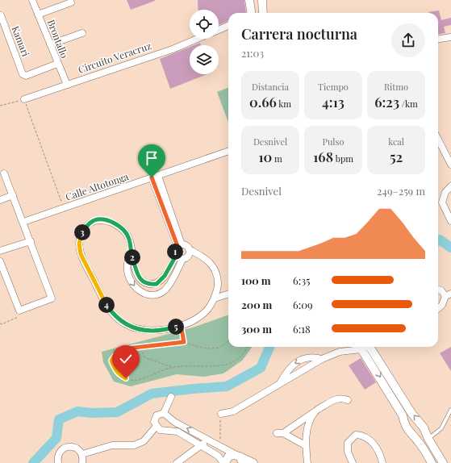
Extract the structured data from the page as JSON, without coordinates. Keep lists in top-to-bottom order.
{
  "streets": {
    "street": [
      "Brontallo",
      "Kamari",
      "Circuito Veracruz",
      "Calle Altotonga"
    ]
  },
  "crossings": [
    ["Brontallo", "Kamari"],
    ["Brontallo", "Circuito Veracruz"]
  ],
  "page": {
    "heading": ["Carrera nocturna", "21:03"],
    "stats": [
      ["Distancia", "0.66 km"],
      ["Tiempo", "4:13"],
      ["Ritmo", "6:23 /km"],
      ["Desnivel", "10 m"],
      ["Pulso", "168 bpm"],
      ["kcal", "52"]
    ],
    "chart": ["Desnivel", "249–259 m"],
    "pins": [
      "3",
      "1",
      "2",
      "4",
      "5"
    ],
    "list": [
      {
        "name": "100 m",
        "note": "6:35"
      },
      {
        "name": "200 m",
        "note": "6:09"
      },
      {
        "name": "300 m",
        "note": "6:18"
      }
    ]
  }
}
